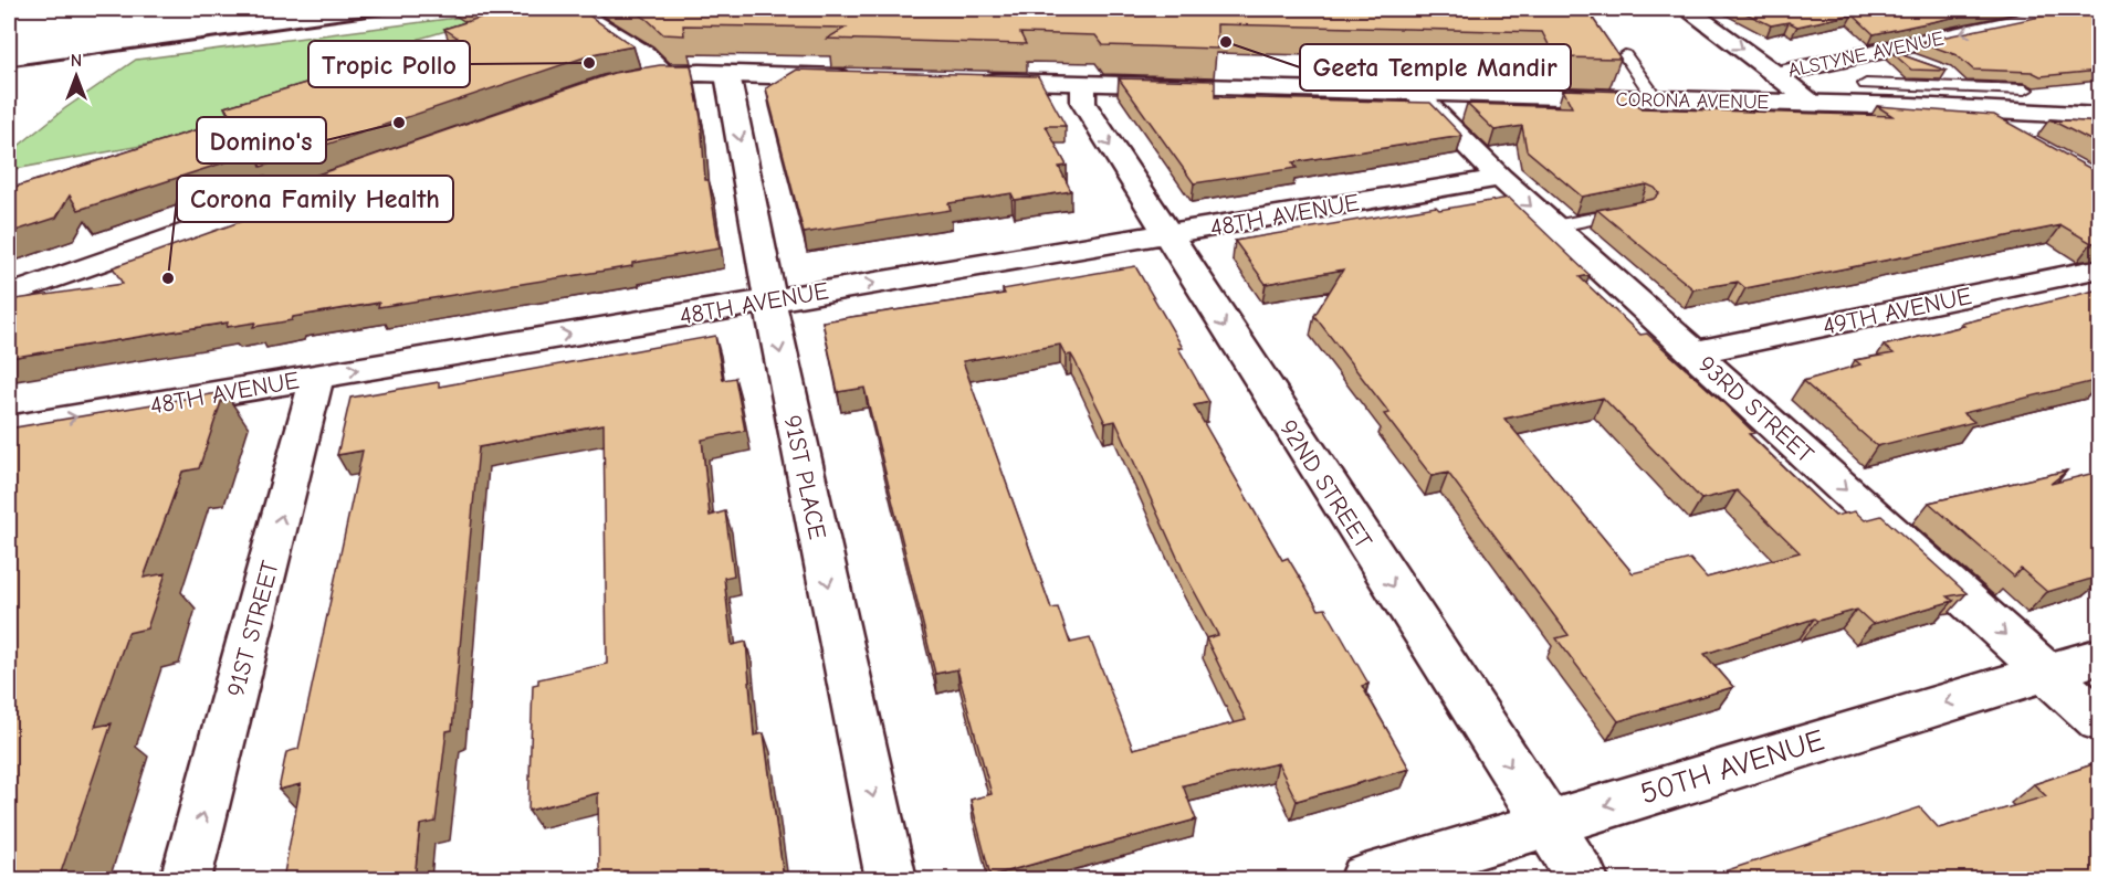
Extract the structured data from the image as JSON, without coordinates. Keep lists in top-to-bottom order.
{
  "streets": {
    "street": [
      "ALSTYNE AVENUE",
      "CORONA AVENUE",
      "48TH AVENUE",
      "49TH AVENUE",
      "93RD STREET",
      "91ST PLACE",
      "92ND STREET",
      "91ST STREET",
      "50TH AVENUE"
    ]
  },
  "crossings": [
    ["CORONA AVENUE", "93RD STREET"],
    ["CORONA AVENUE", "92ND STREET"],
    ["48TH AVENUE", "93RD STREET"],
    ["48TH AVENUE", "91ST PLACE"],
    ["48TH AVENUE", "92ND STREET"],
    ["48TH AVENUE", "91ST STREET"],
    ["49TH AVENUE", "93RD STREET"],
    ["93RD STREET", "50TH AVENUE"],
    ["92ND STREET", "50TH AVENUE"]
  ],
  "one_way": [
    "ALSTYNE AVENUE",
    "93RD STREET",
    "91ST PLACE",
    "92ND STREET",
    "91ST STREET",
    "50TH AVENUE"
  ],
  "places": [
    "Geeta Temple Mandir",
    "Tropic Pollo",
    "Domino's",
    "Corona Family Health"
  ],
  "north": "top"
}
